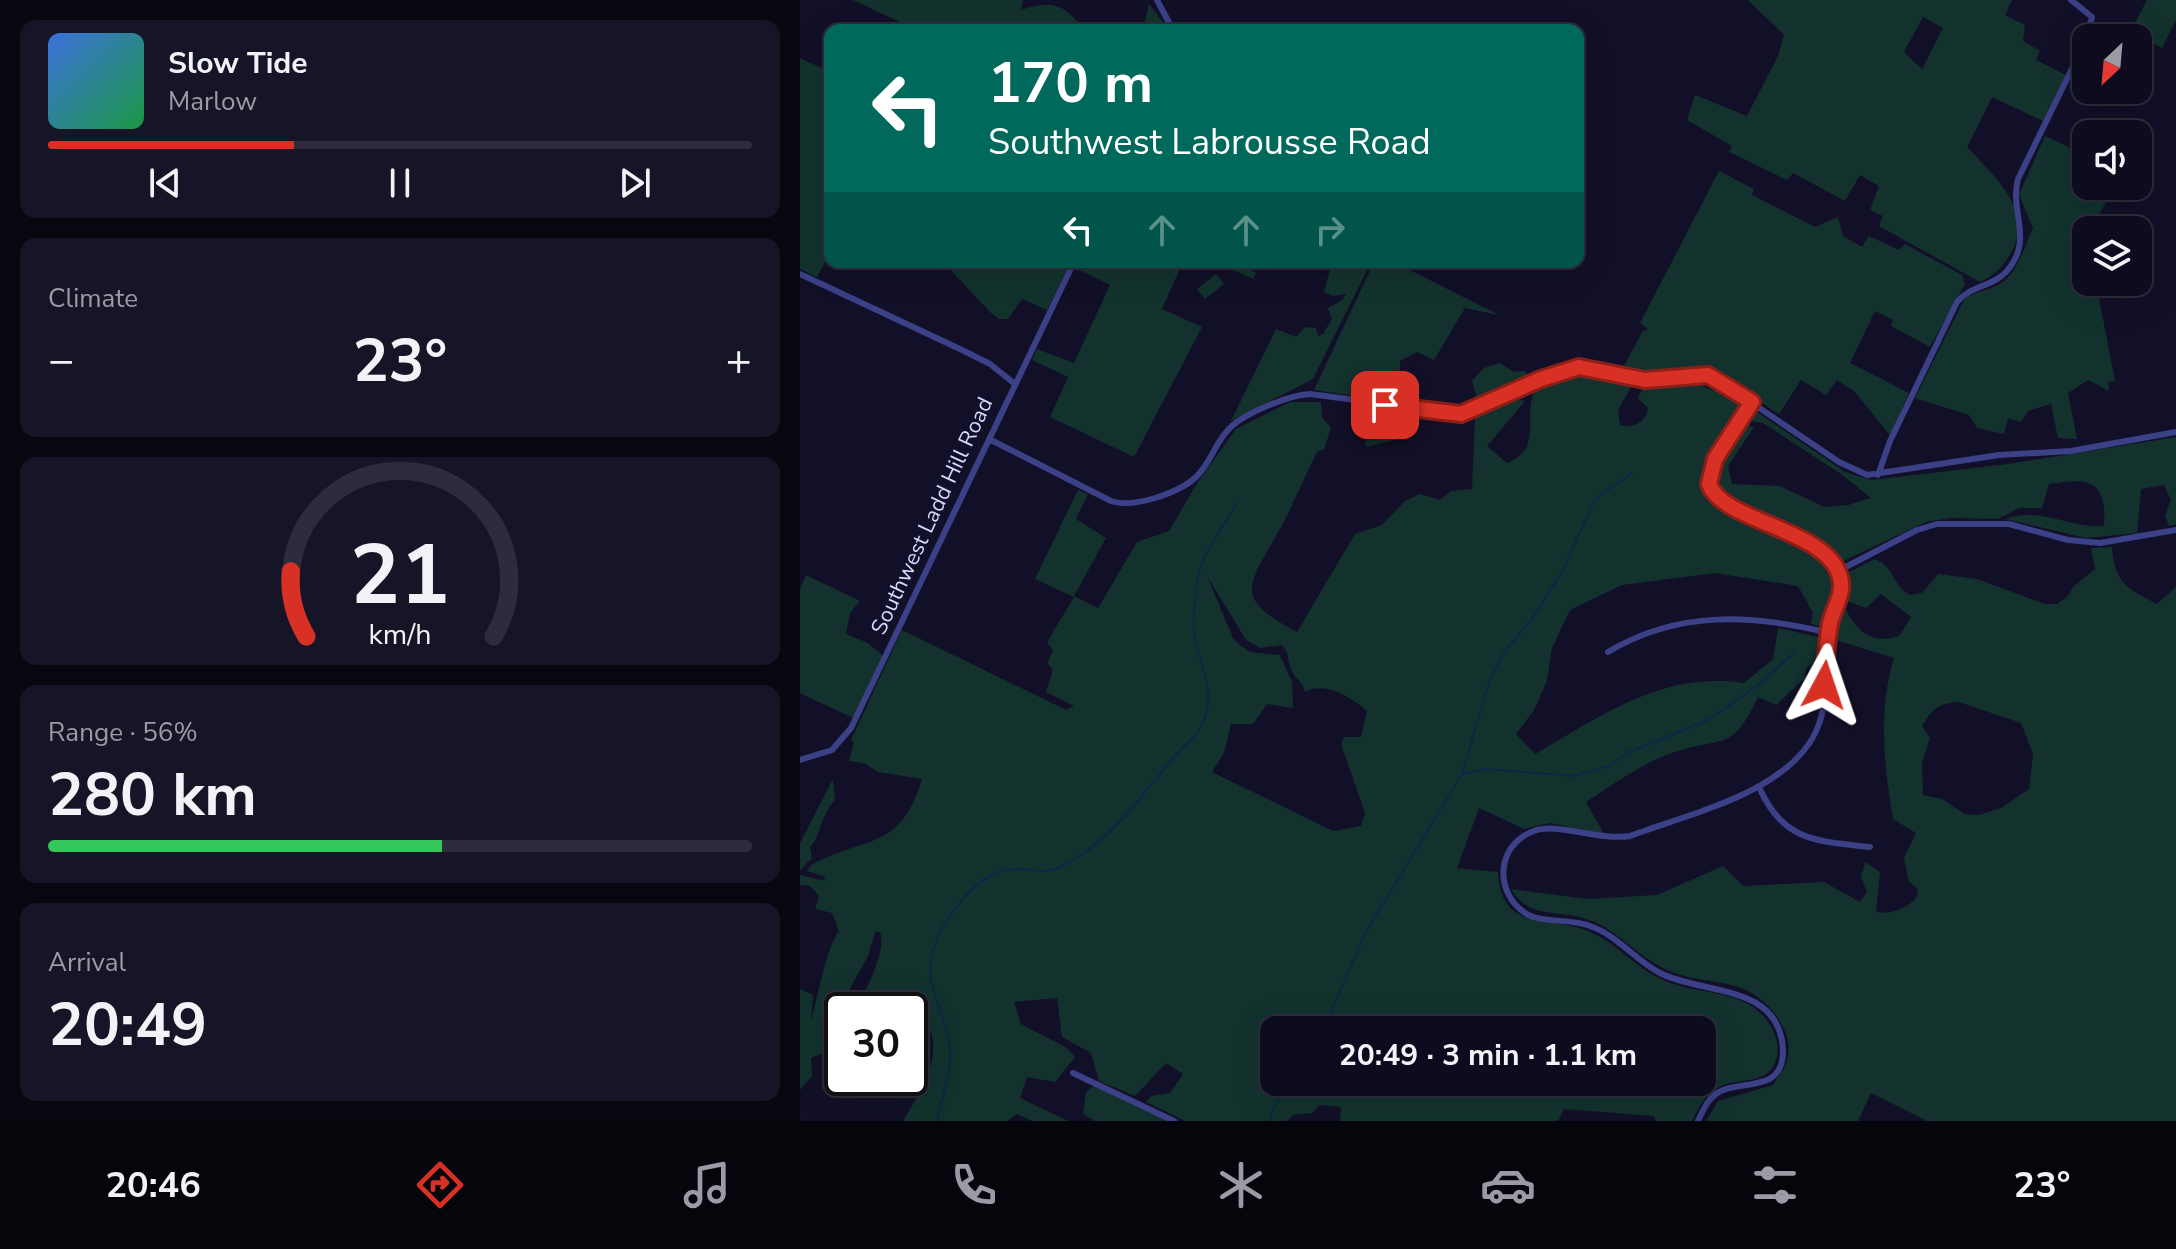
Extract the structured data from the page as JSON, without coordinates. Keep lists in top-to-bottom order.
{
  "streets": {
    "street": ["Southwest Ladd Hill Road"]
  },
  "north": "bottom left",
  "page": {
    "turn": ["170 m", "Southwest Labrousse Road"],
    "song": ["Slow Tide", "Marlow"],
    "tile": [
      "Climate",
      ["Range · 56%", "280 km"],
      ["Arrival", "20:49"]
    ],
    "heat": ["−", "23°", "+"],
    "limit": "30",
    "trip": "20:49 · 3 min · 1.1 km",
    "tabs": ["20:46", "23°"],
    "gauge": ["21", "km/h"]
  }
}
